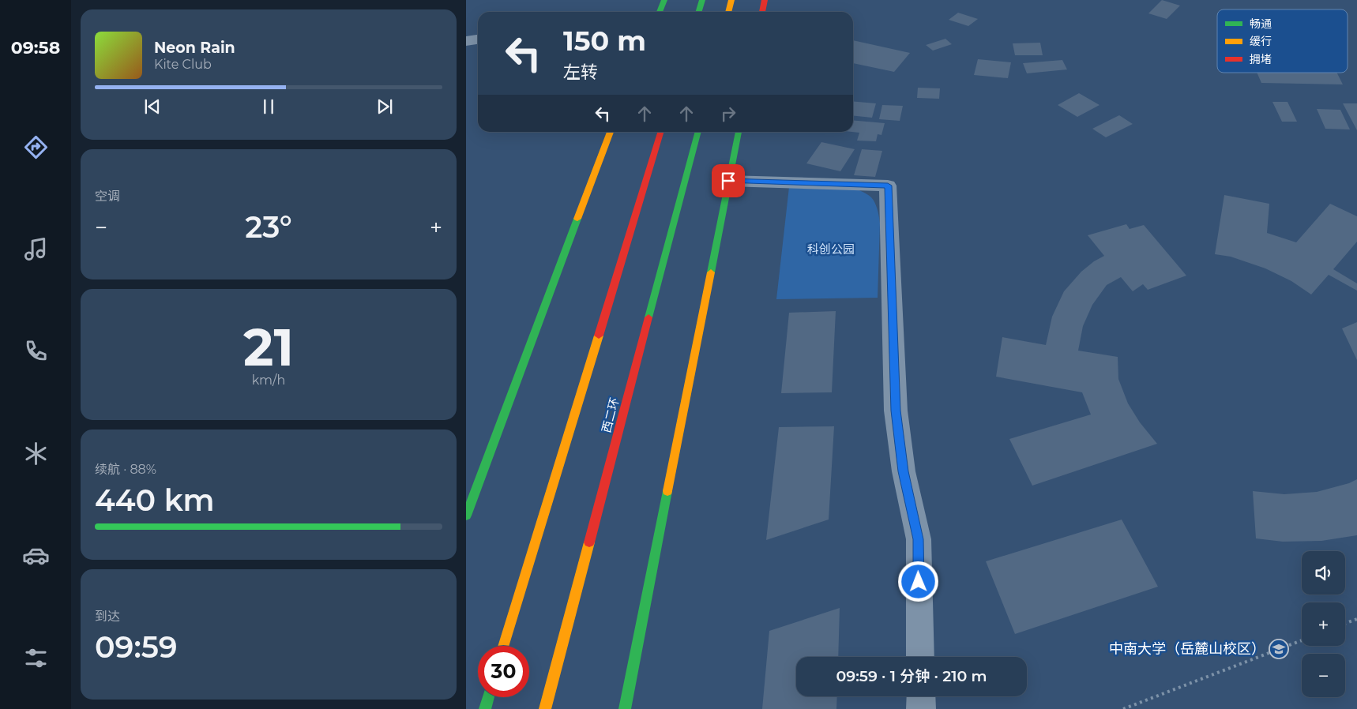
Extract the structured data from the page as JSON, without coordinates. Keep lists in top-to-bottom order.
{
  "streets": {
    "main road": ["西二环"]
  },
  "parks": ["科创公园"],
  "places": {
    "school or university": ["中南大学（岳麓山校区）"]
  },
  "legend": ["畅通", "缓行", "拥堵"],
  "page": {
    "tabs": "09:58",
    "turn": ["150 m", "左转"],
    "song": ["Neon Rain", "Kite Club"],
    "tile": [
      "空调",
      ["21", "km/h"],
      ["续航 · 88%", "440 km"],
      ["到达", "09:59"]
    ],
    "heat": ["−", "23°", "+"],
    "map_buttons": ["+", "−"],
    "limit": "30",
    "trip": "09:59 · 1 分钟 · 210 m"
  }
}
